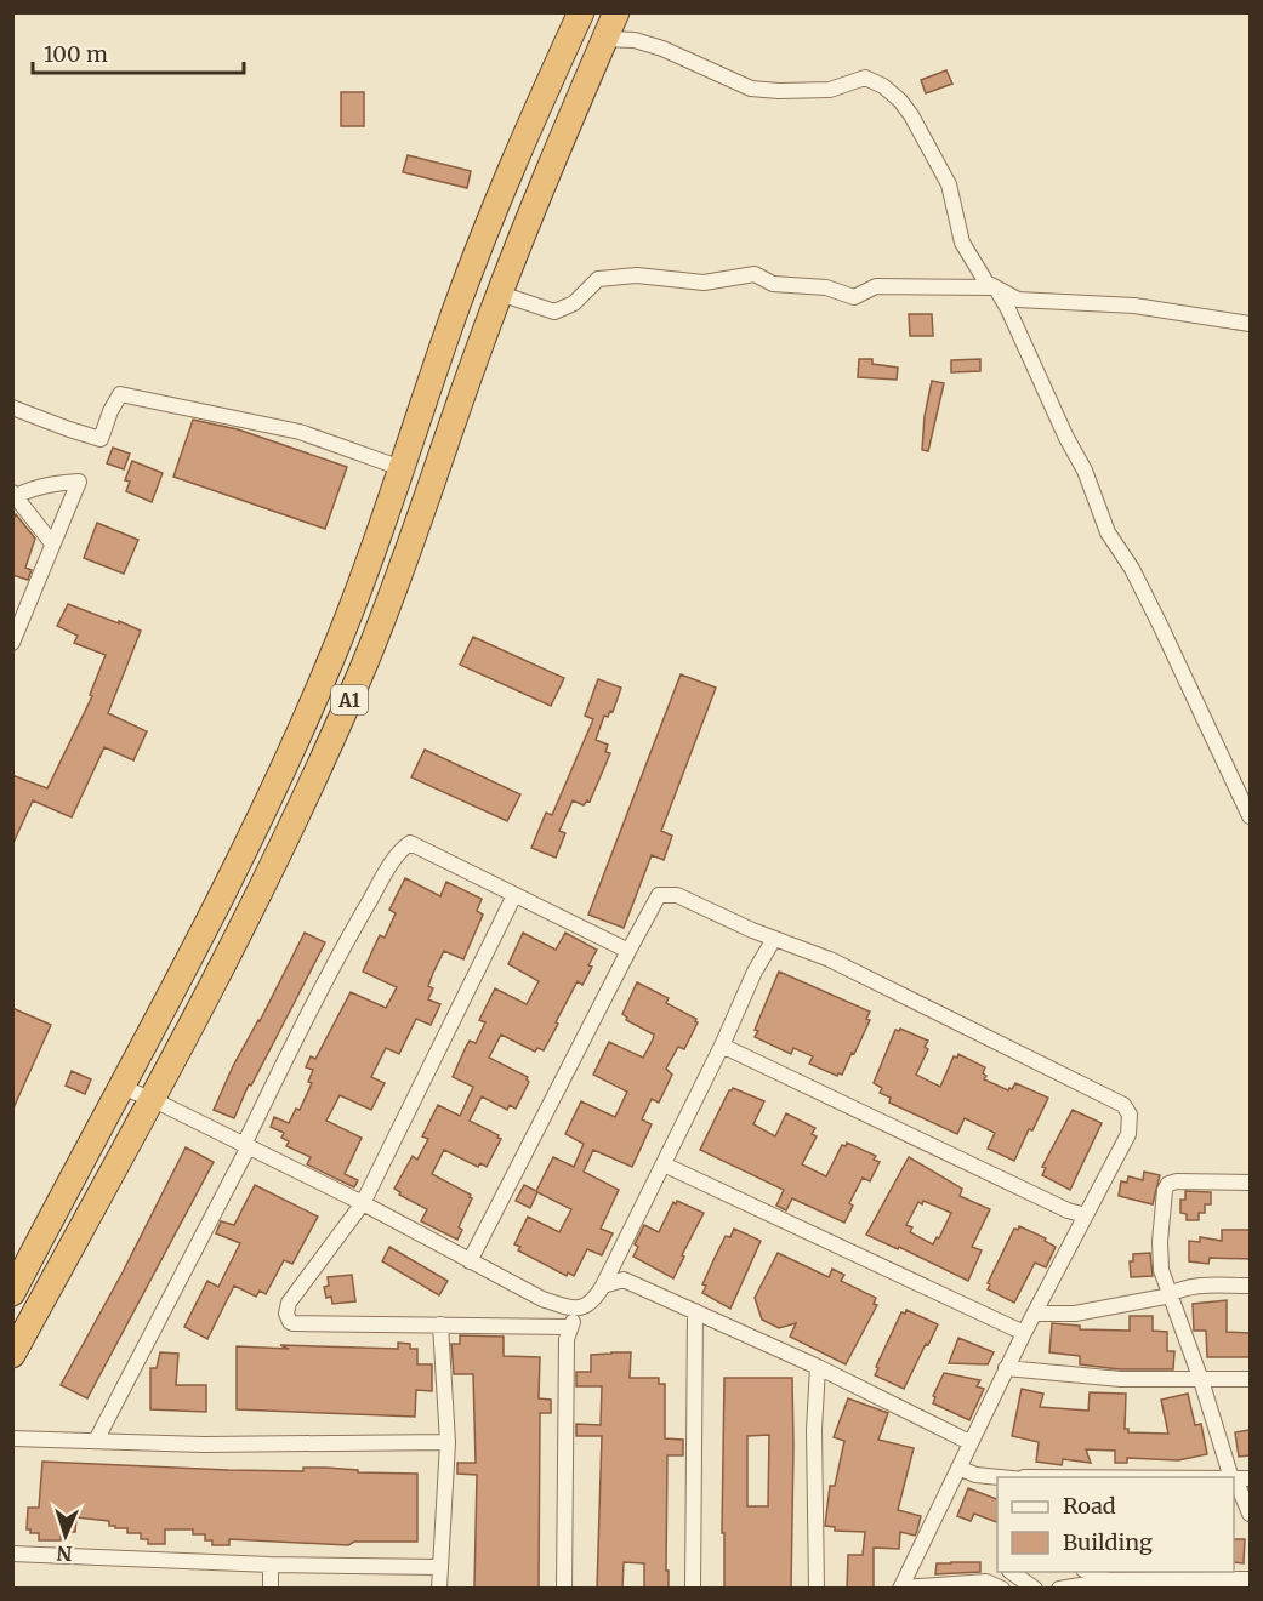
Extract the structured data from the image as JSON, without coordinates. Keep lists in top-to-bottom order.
{
  "streets": {
    "highway": ["A1"]
  },
  "legend": ["Road", "Building"],
  "scale_bar": "100 m",
  "north": "bottom"
}
